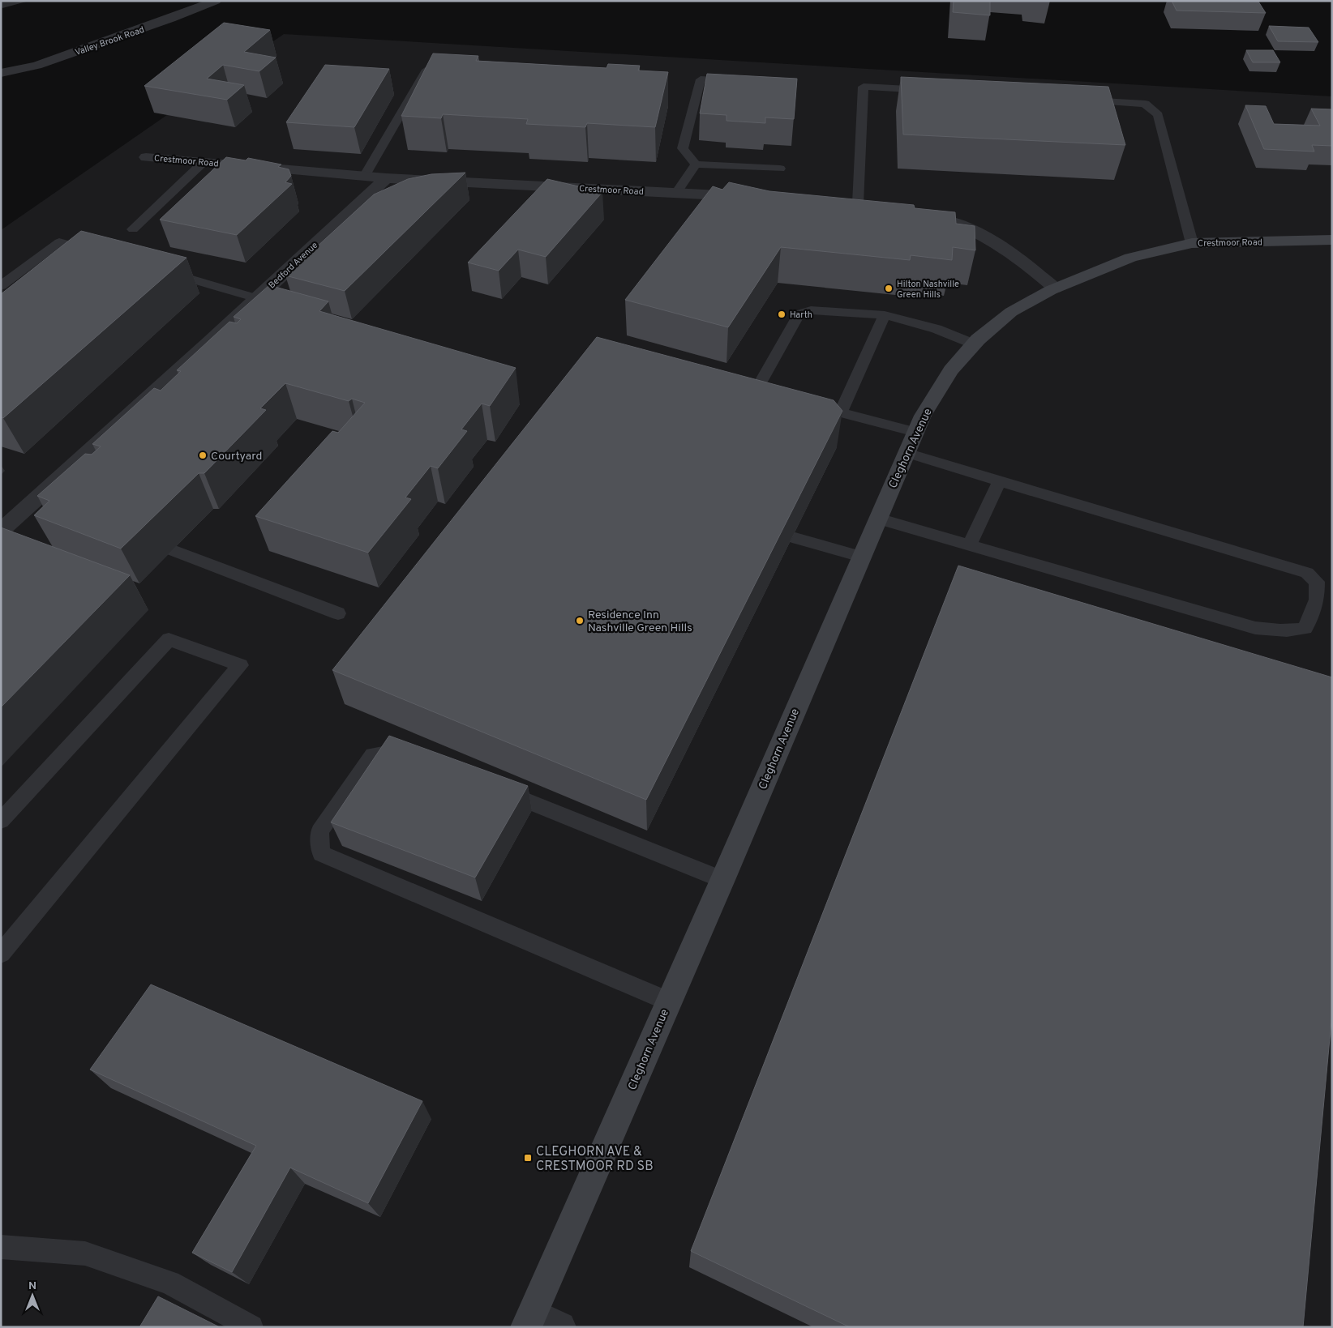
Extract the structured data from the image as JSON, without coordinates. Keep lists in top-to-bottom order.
{
  "streets": {
    "street": [
      "Valley Brook Road",
      "Crestmoor Road",
      "Bedford Avenue",
      "Cleghorn Avenue"
    ]
  },
  "crossings": [
    ["Crestmoor Road", "Bedford Avenue"],
    ["Crestmoor Road", "Cleghorn Avenue"]
  ],
  "places": {
    "other": [
      "Hilton Nashville Green Hills",
      "Harth",
      "Courtyard",
      "Residence Inn Nashville Green Hills"
    ],
    "transit": ["CLEGHORN AVE & CRESTMOOR RD SB"]
  },
  "north": "top"
}
